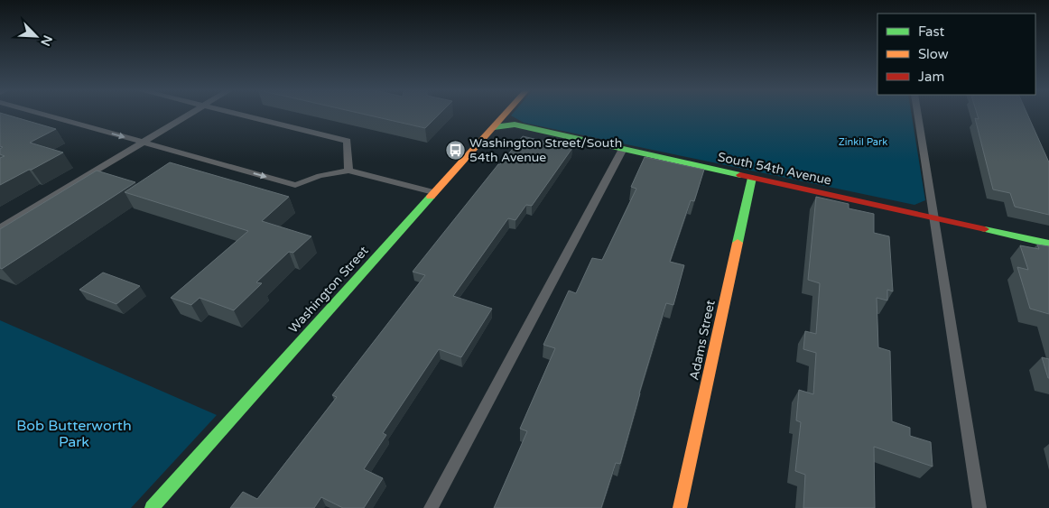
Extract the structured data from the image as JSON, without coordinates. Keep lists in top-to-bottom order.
{
  "streets": {
    "street": ["South 54th Avenue", "Washington Street", "Adams Street"]
  },
  "crossings": [
    ["South 54th Avenue", "Washington Street"],
    ["South 54th Avenue", "Adams Street"]
  ],
  "parks": ["Zinkil Park", "Bob Butterworth Park"],
  "places": {
    "bus stop": ["Washington Street/South 54th Avenue"]
  },
  "legend": ["Fast", "Slow", "Jam"],
  "north": "bottom right"
}
